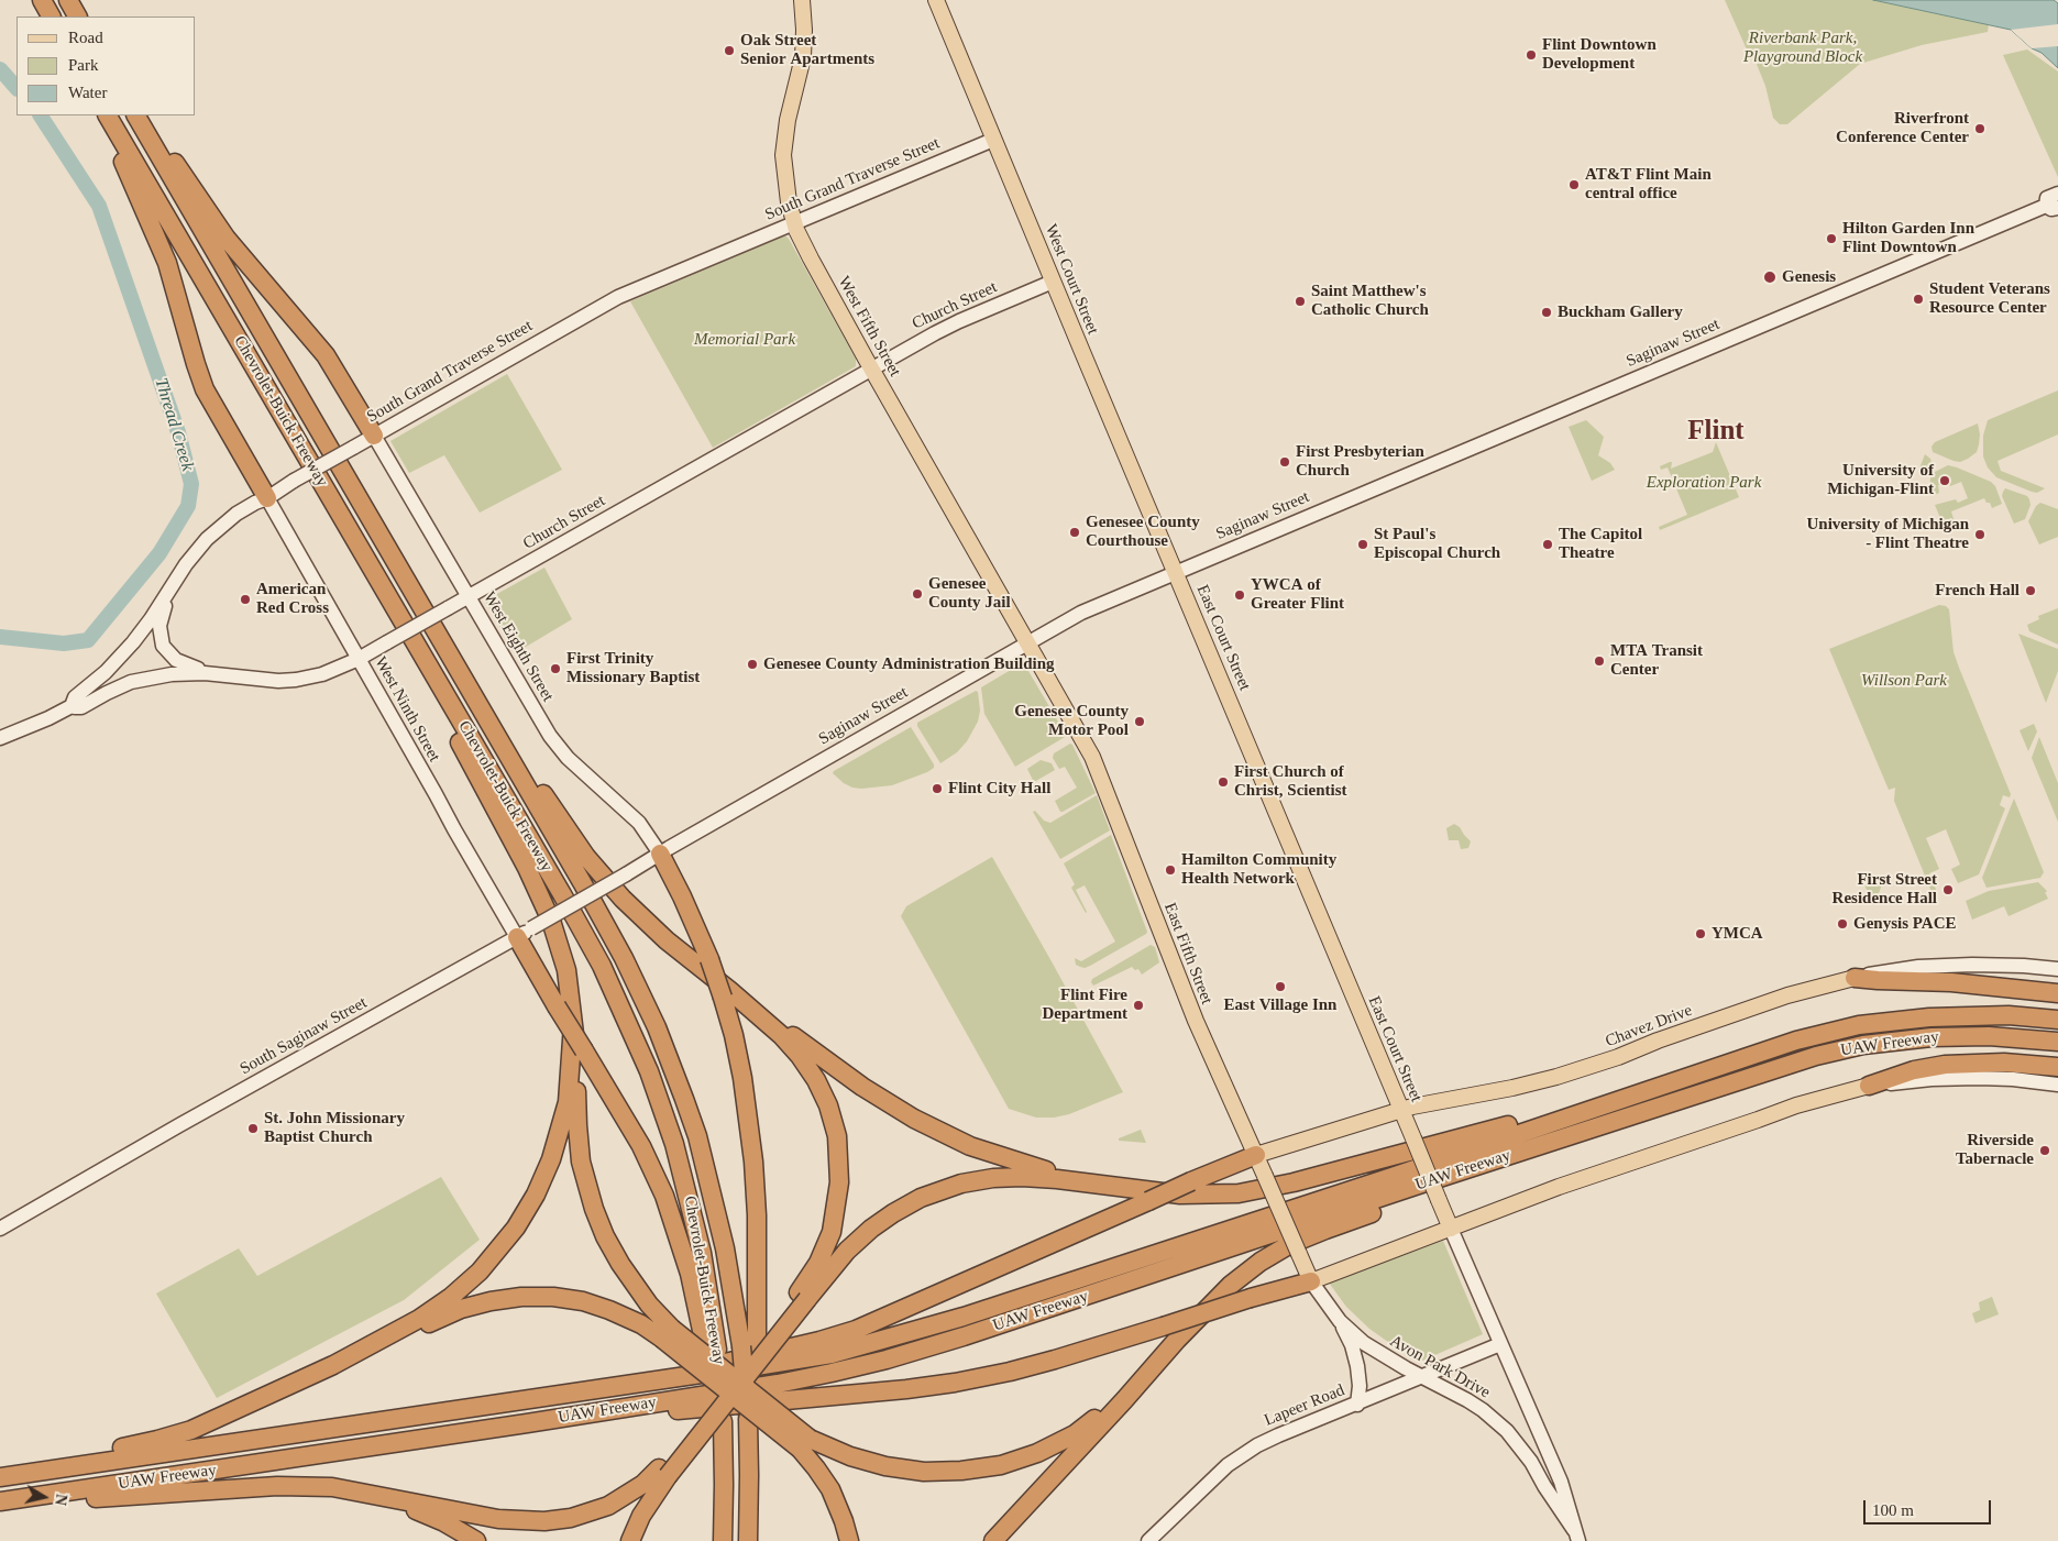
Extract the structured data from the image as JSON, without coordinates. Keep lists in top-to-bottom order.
{
  "streets": {
    "highway": ["Chevrolet-Buick Freeway", "UAW Freeway"],
    "main road": [
      "South Grand Traverse Street",
      "West Court Street",
      "Church Street",
      "West Fifth Street",
      "Saginaw Street",
      "East Court Street",
      "West Eighth Street",
      "West Ninth Street",
      "East Fifth Street",
      "Chavez Drive",
      "South Saginaw Street",
      "Avon Park Drive",
      "Lapeer Road"
    ]
  },
  "crossings": [
    ["South Grand Traverse Street", "West Court Street"],
    ["South Grand Traverse Street", "Church Street"],
    ["South Grand Traverse Street", "West Fifth Street"],
    ["South Grand Traverse Street", "West Eighth Street"],
    ["South Grand Traverse Street", "West Ninth Street"],
    ["West Court Street", "Church Street"],
    ["West Court Street", "Saginaw Street"],
    ["West Court Street", "East Court Street"],
    ["Church Street", "West Fifth Street"],
    ["Church Street", "West Eighth Street"],
    ["Church Street", "West Ninth Street"],
    ["West Fifth Street", "Saginaw Street"],
    ["West Fifth Street", "East Fifth Street"],
    ["Saginaw Street", "East Court Street"],
    ["Saginaw Street", "West Eighth Street"],
    ["Saginaw Street", "East Fifth Street"],
    ["Saginaw Street", "South Saginaw Street"],
    ["East Court Street", "Chavez Drive"],
    ["East Court Street", "Avon Park Drive"],
    ["East Court Street", "Lapeer Road"],
    ["West Ninth Street", "South Saginaw Street"],
    ["East Fifth Street", "Chavez Drive"],
    ["Avon Park Drive", "Lapeer Road"]
  ],
  "districts": ["Flint"],
  "water": ["Thread Creek"],
  "parks": [
    "Riverbank Park, Playground Block",
    "Memorial Park",
    "Exploration Park",
    "Willson Park"
  ],
  "places": [
    "Oak Street Senior Apartments",
    "Flint Downtown Development",
    "Riverfront Conference Center",
    "AT&T Flint Main central office",
    "Hilton Garden Inn Flint Downtown",
    "Genesis",
    "Student Veterans Resource Center",
    "Saint Matthew's Catholic Church",
    "Buckham Gallery",
    "First Presbyterian Church",
    "University of Michigan-Flint",
    "Genesee County Courthouse",
    "University of Michigan - Flint Theatre",
    "St Paul's Episcopal Church",
    "The Capitol Theatre",
    "French Hall",
    "Genesee County Jail",
    "YWCA of Greater Flint",
    "American Red Cross",
    "MTA Transit Center",
    "Genesee County Administration Building",
    "First Trinity Missionary Baptist",
    "Genesee County Motor Pool",
    "First Church of Christ, Scientist",
    "Flint City Hall",
    "Hamilton Community Health Network",
    "First Street Residence Hall",
    "Genysis PACE",
    "YMCA",
    "East Village Inn",
    "Flint Fire Department",
    "St. John Missionary Baptist Church",
    "Riverside Tabernacle"
  ],
  "legend": ["Road", "Park", "Water"],
  "scale_bar": "100 m",
  "north": "right"
}
